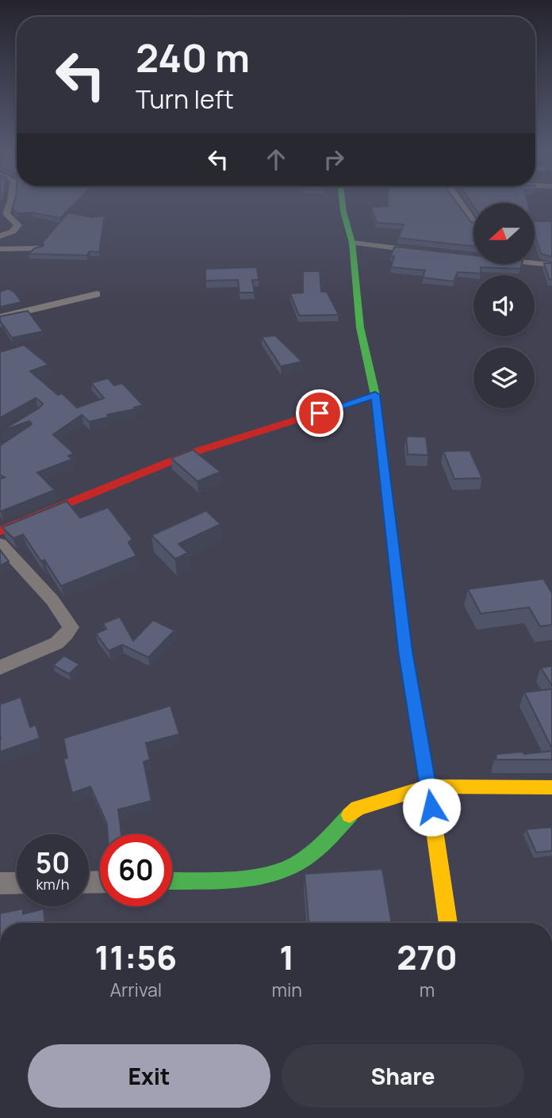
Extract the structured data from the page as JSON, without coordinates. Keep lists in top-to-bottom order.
{
  "north": "left",
  "page": {
    "turn": ["240 m", "Turn left"],
    "speed": "50 km/h",
    "limit": "60",
    "eta": [
      "11:56",
      "Arrival",
      "1",
      "min",
      "270",
      "m"
    ],
    "buttons": ["Exit", "Share"]
  }
}
